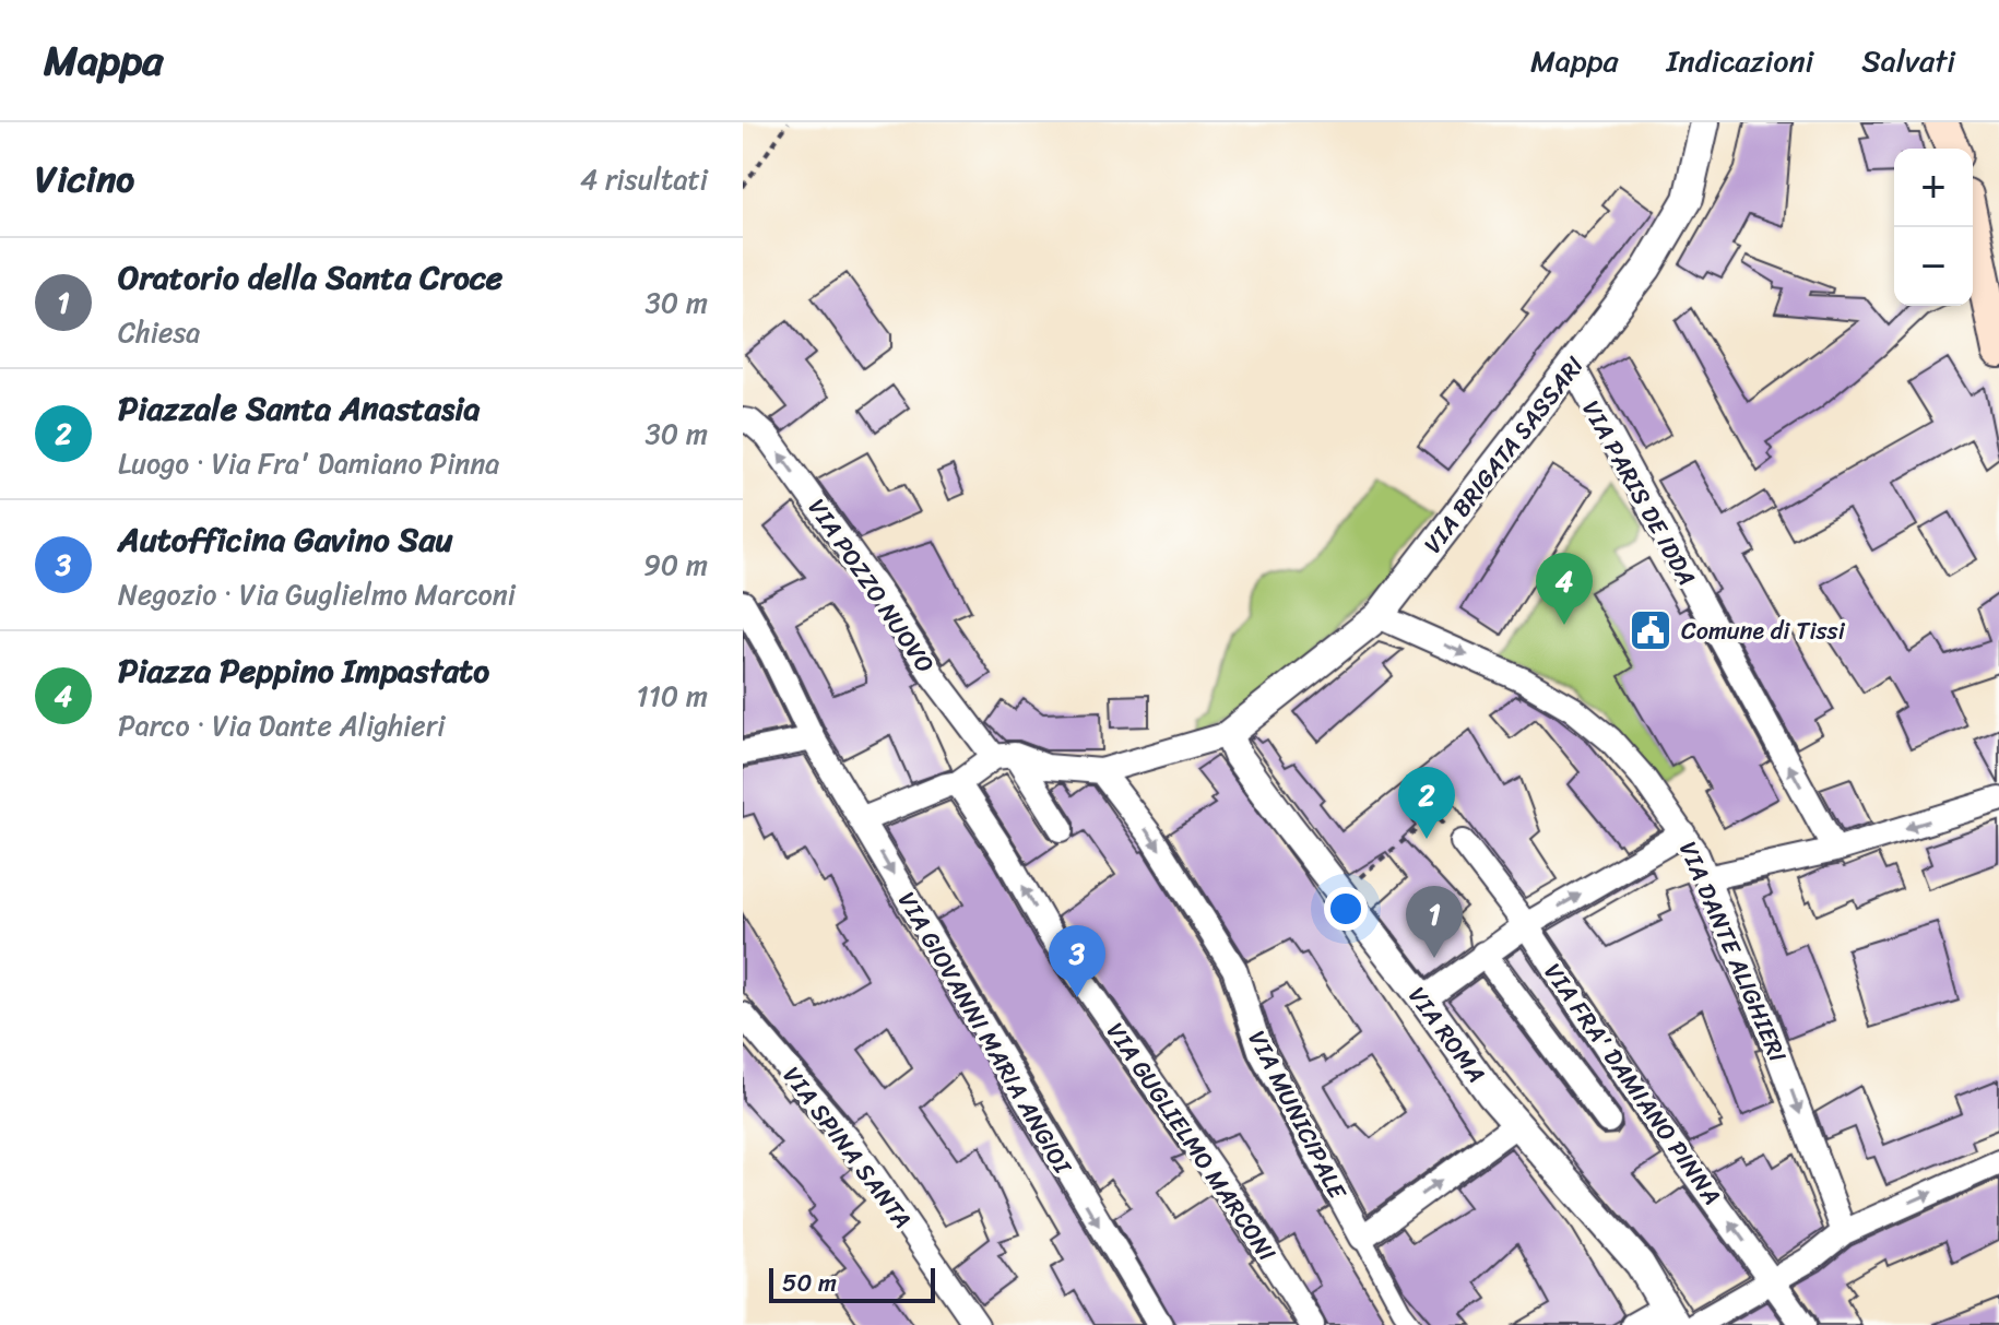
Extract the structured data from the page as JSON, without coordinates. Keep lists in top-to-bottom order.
{
  "streets": {
    "street": [
      "VIA BRIGATA SASSARI",
      "VIA PARIS DE IDDA",
      "VIA POZZO NUOVO",
      "VIA DANTE ALIGHIERI",
      "VIA GIOVANNI MARIA ANGIOI",
      "VIA ROMA",
      "VIA FRA' DAMIANO PINNA",
      "VIA MUNICIPALE",
      "VIA GUGLIELMO MARCONI",
      "VIA SPINA SANTA"
    ]
  },
  "crossings": [
    ["VIA BRIGATA SASSARI", "VIA PARIS DE IDDA"],
    ["VIA BRIGATA SASSARI", "VIA DANTE ALIGHIERI"],
    ["VIA BRIGATA SASSARI", "VIA ROMA"]
  ],
  "one_way": [
    "VIA PARIS DE IDDA",
    "VIA POZZO NUOVO",
    "VIA DANTE ALIGHIERI",
    "VIA GIOVANNI MARIA ANGIOI",
    "VIA MUNICIPALE",
    "VIA GUGLIELMO MARCONI"
  ],
  "places": {
    "public building": ["Comune di Tissi"]
  },
  "scale_bar": "50 m",
  "page": {
    "header": "Mappa",
    "nav": ["Mappa", "Indicazioni", "Salvati"],
    "heading": ["Vicino", "4 risultati"],
    "map_buttons": ["+", "−"],
    "list": [
      {
        "mark": "1",
        "name": "Oratorio della Santa Croce",
        "note": "Chiesa",
        "value": "30 m"
      },
      {
        "mark": "2",
        "name": "Piazzale Santa Anastasia",
        "note": "Luogo · Via Fra' Damiano Pinna",
        "value": "30 m"
      },
      {
        "mark": "3",
        "name": "Autofficina Gavino Sau",
        "note": "Negozio · Via Guglielmo Marconi",
        "value": "90 m"
      },
      {
        "mark": "4",
        "name": "Piazza Peppino Impastato",
        "note": "Parco · Via Dante Alighieri",
        "value": "110 m"
      }
    ],
    "pins": [
      "4",
      "2",
      "1",
      "3"
    ],
    "scale": "50 m"
  }
}
